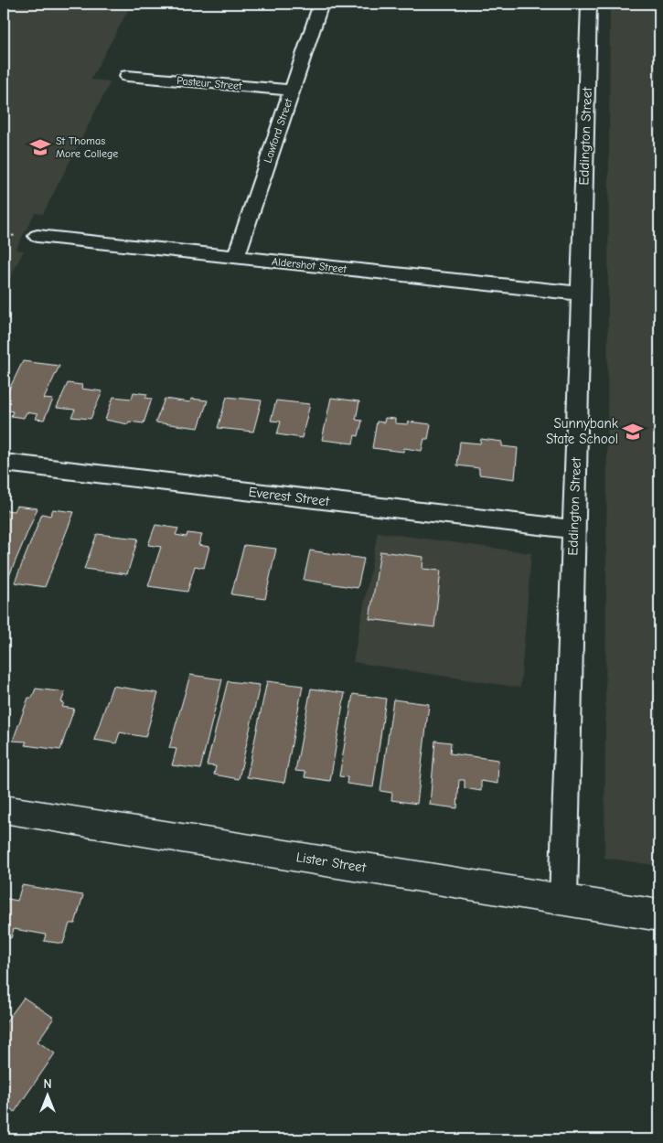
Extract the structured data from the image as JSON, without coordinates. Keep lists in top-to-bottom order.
{
  "streets": {
    "street": [
      "Pasteur Street",
      "Lawford Street",
      "Eddington Street",
      "Aldershot Street",
      "Everest Street",
      "Lister Street"
    ]
  },
  "crossings": [
    ["Pasteur Street", "Lawford Street"],
    ["Lawford Street", "Aldershot Street"],
    ["Eddington Street", "Aldershot Street"],
    ["Eddington Street", "Everest Street"],
    ["Eddington Street", "Lister Street"]
  ],
  "places": {
    "school or university": ["St Thomas More College", "Sunnybank State School"]
  },
  "north": "top"
}
